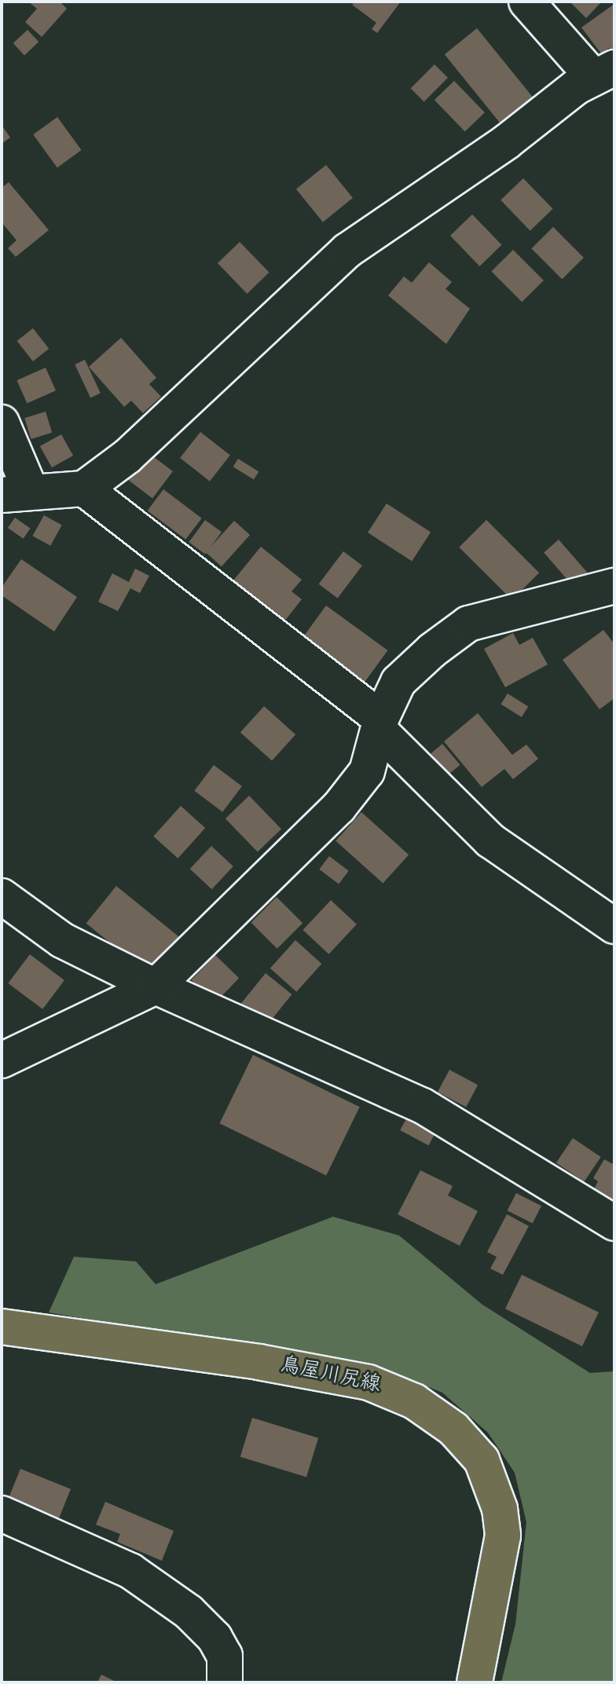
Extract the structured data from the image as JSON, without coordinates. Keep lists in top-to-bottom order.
{
  "streets": {
    "main road": ["鳥屋川尻線"]
  }
}
